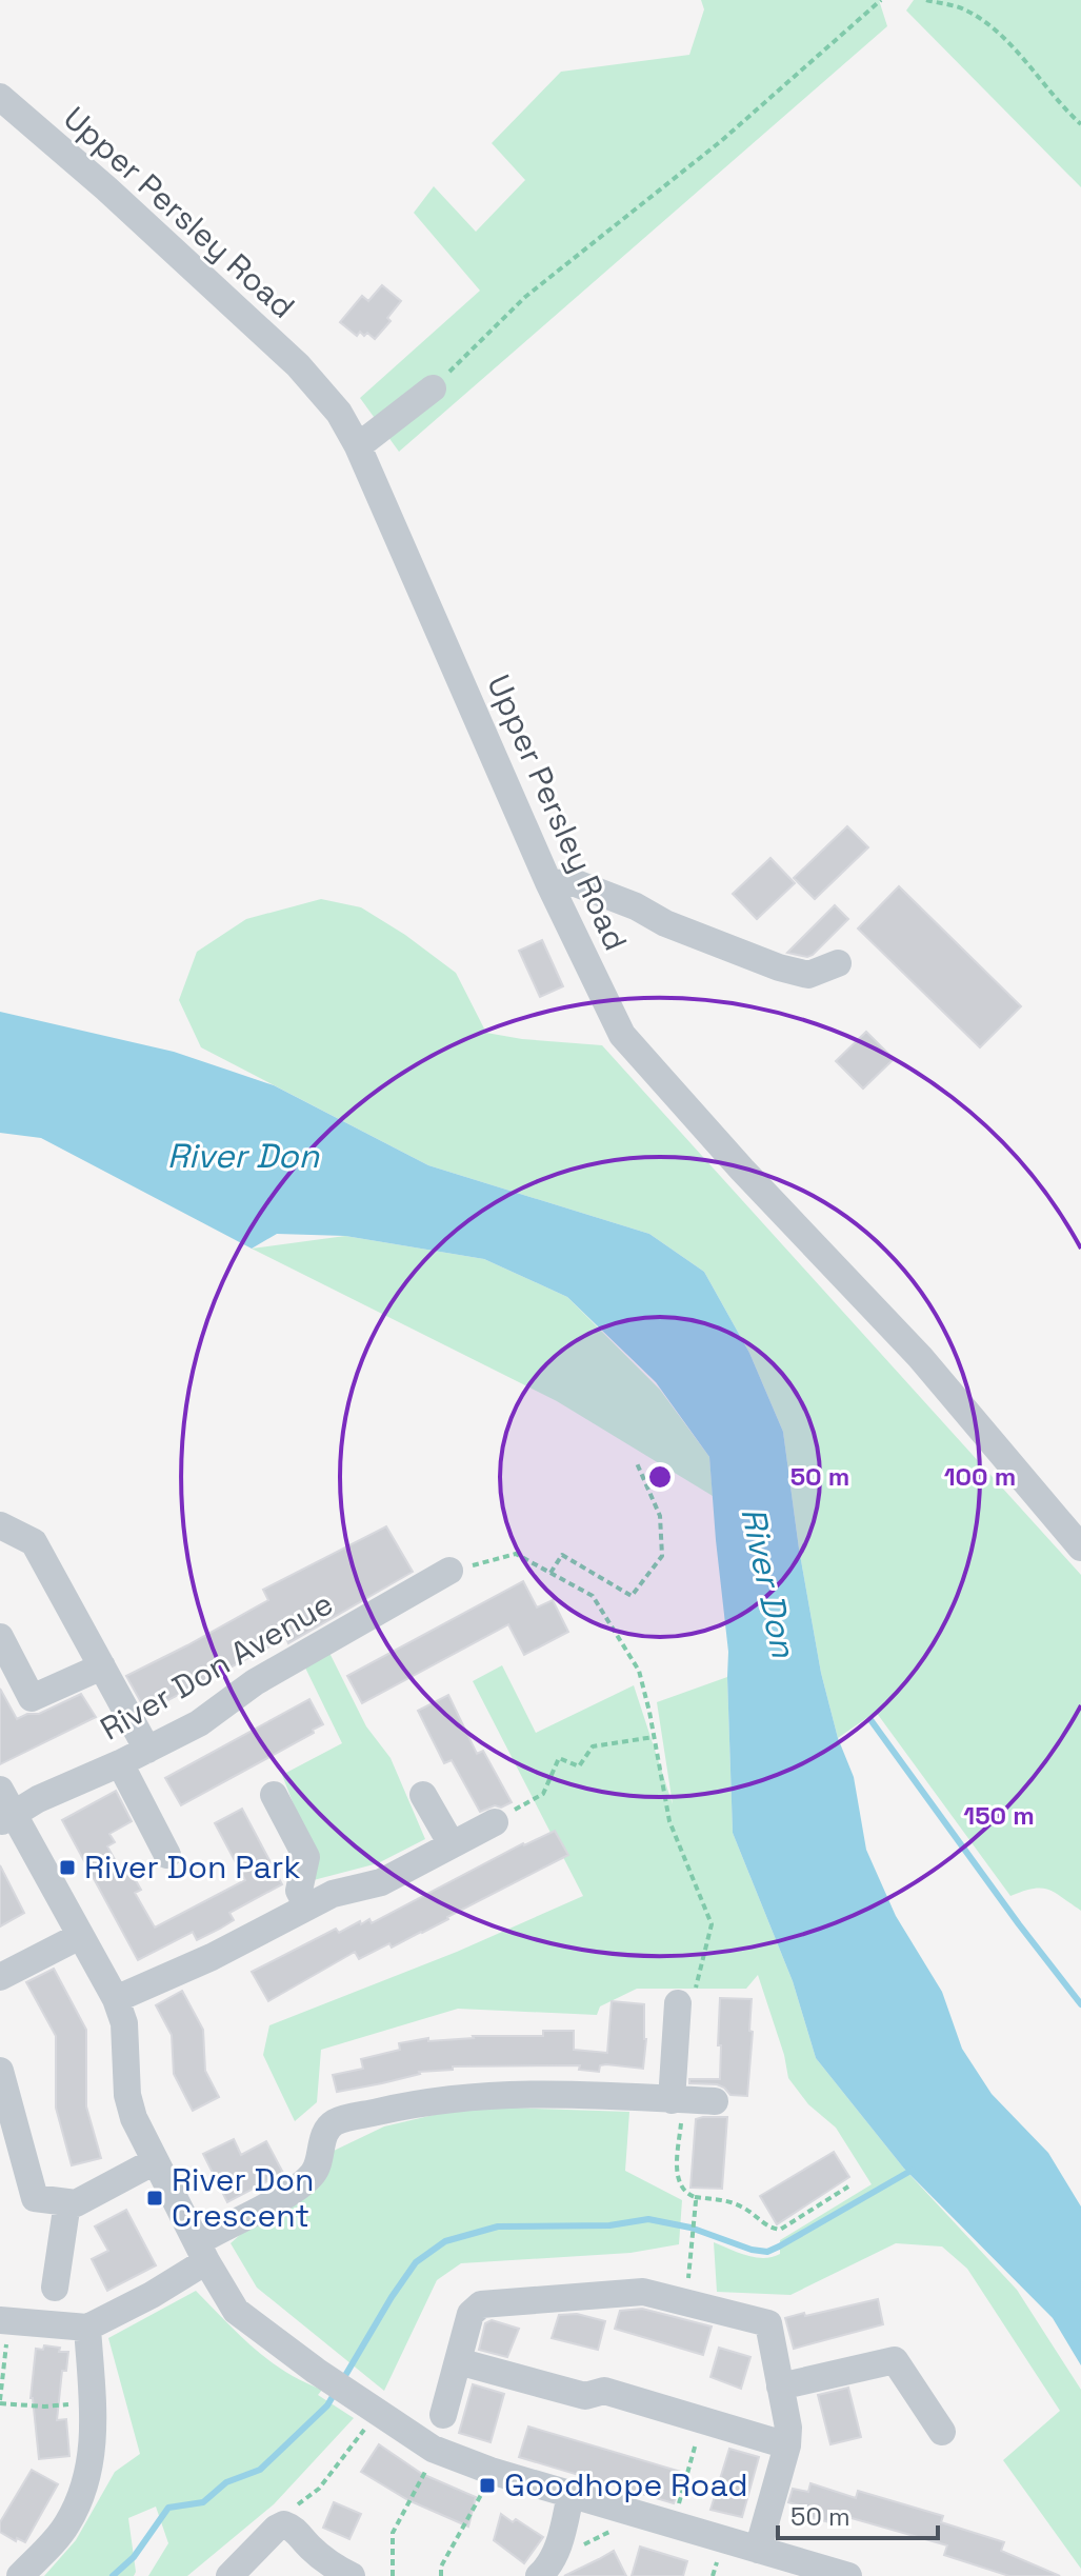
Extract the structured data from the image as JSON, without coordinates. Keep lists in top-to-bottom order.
{
  "streets": {
    "street": ["Upper Persley Road", "River Don Avenue"]
  },
  "water": ["River Don"],
  "places": {
    "transit": ["River Don Park", "River Don Crescent", "Goodhope Road"]
  },
  "scale_bar": "50 m",
  "rings": ["50 m", "100 m", "150 m"]
}
